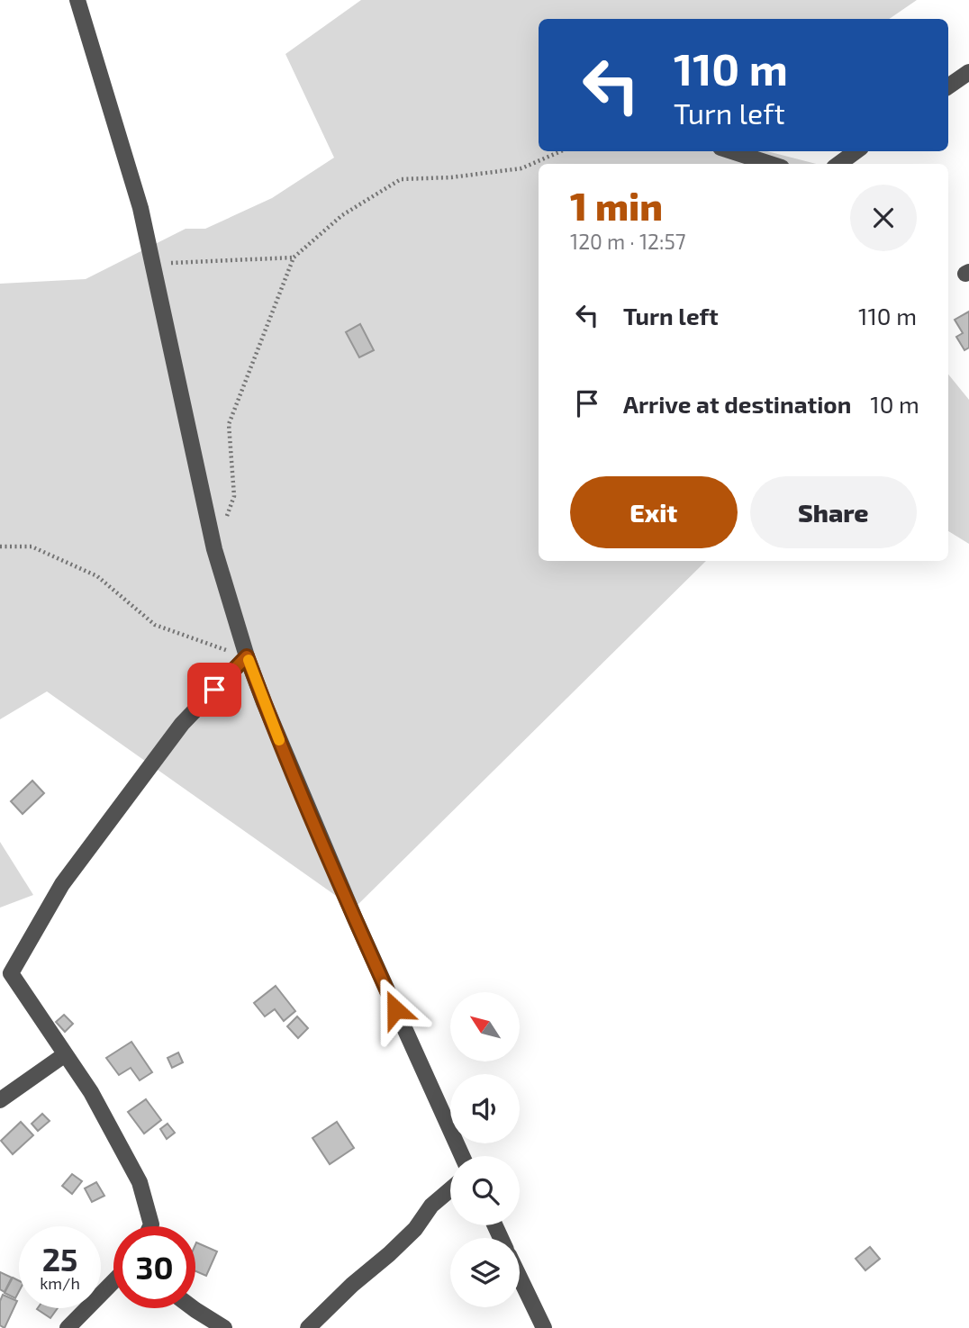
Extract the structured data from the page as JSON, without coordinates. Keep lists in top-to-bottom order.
{
  "north": "top left",
  "page": {
    "turn": ["110 m", "Turn left"],
    "heading": ["1 min", "120 m · 12:57"],
    "list": [
      {
        "name": "Turn left",
        "value": "110 m"
      },
      {
        "name": "Arrive at destination",
        "value": "10 m"
      }
    ],
    "buttons": ["Exit", "Share"],
    "speed": "25 km/h",
    "limit": "30"
  }
}
